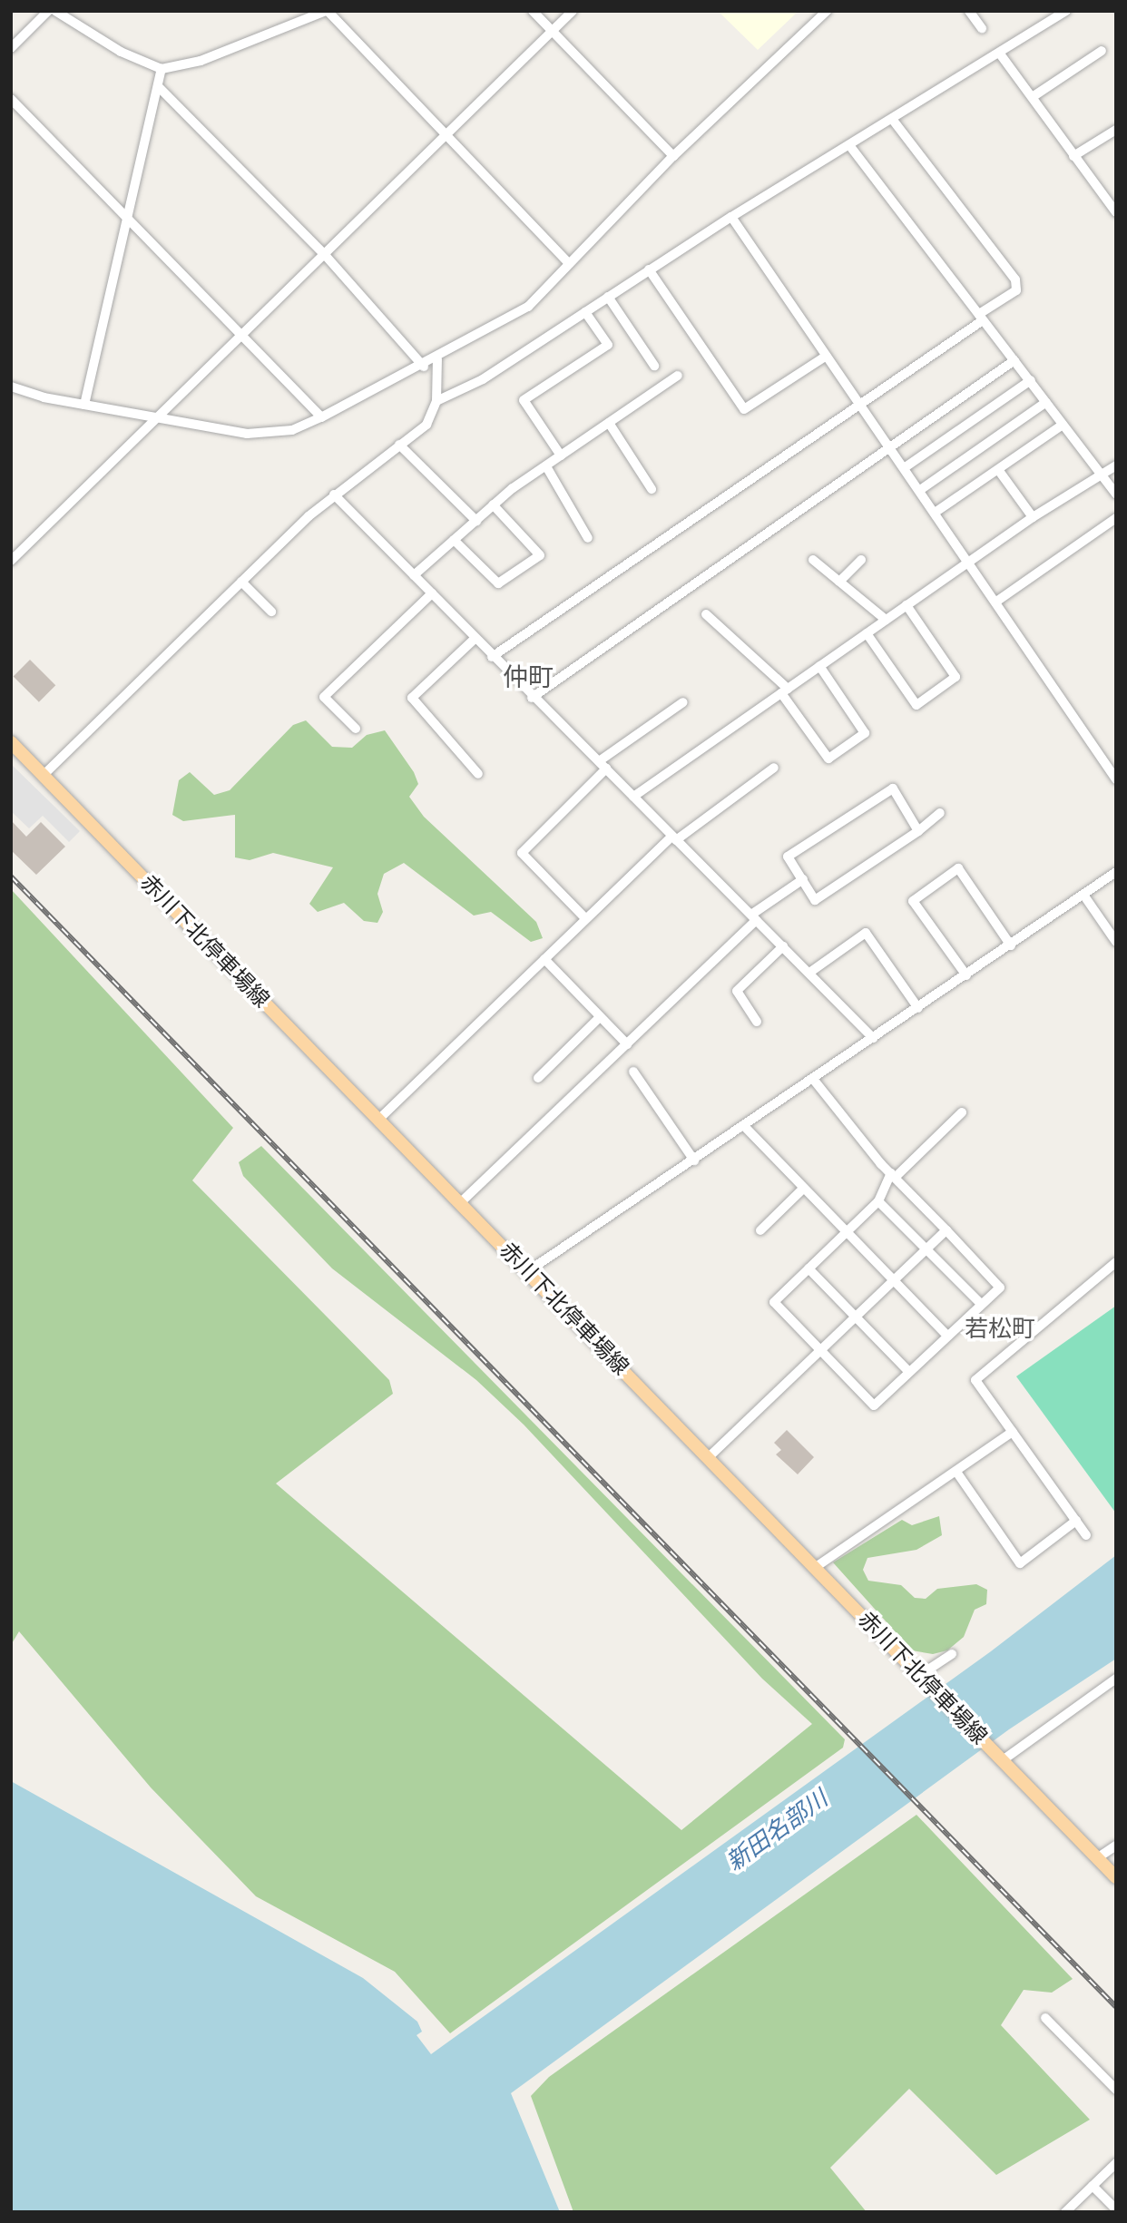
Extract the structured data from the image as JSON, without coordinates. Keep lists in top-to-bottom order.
{
  "streets": {
    "main road": ["赤川下北停車場線"]
  },
  "districts": ["仲町", "若松町"],
  "water": ["新田名部川"]
}
